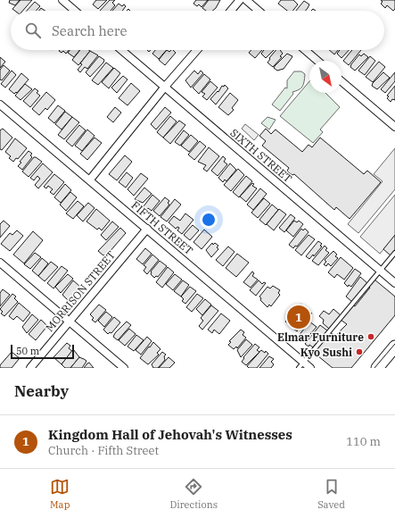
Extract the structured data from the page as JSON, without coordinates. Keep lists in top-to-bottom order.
{
  "streets": {
    "street": ["SIXTH STREET", "FIFTH STREET", "MORRISON STREET"]
  },
  "crossings": [
    ["FIFTH STREET", "MORRISON STREET"]
  ],
  "places": ["Elmar Furniture", "Kyo Sushi"],
  "scale_bar": "50 m",
  "north": "bottom right",
  "page": {
    "search": "Search here",
    "pins": "1",
    "scale": "50 m",
    "heading": "Nearby",
    "list": [
      {
        "mark": "1",
        "name": "Kingdom Hall of Jehovah's Witnesses",
        "note": "Church · Fifth Street",
        "value": "110 m"
      }
    ],
    "nav": ["Map", "Directions", "Saved"]
  }
}
